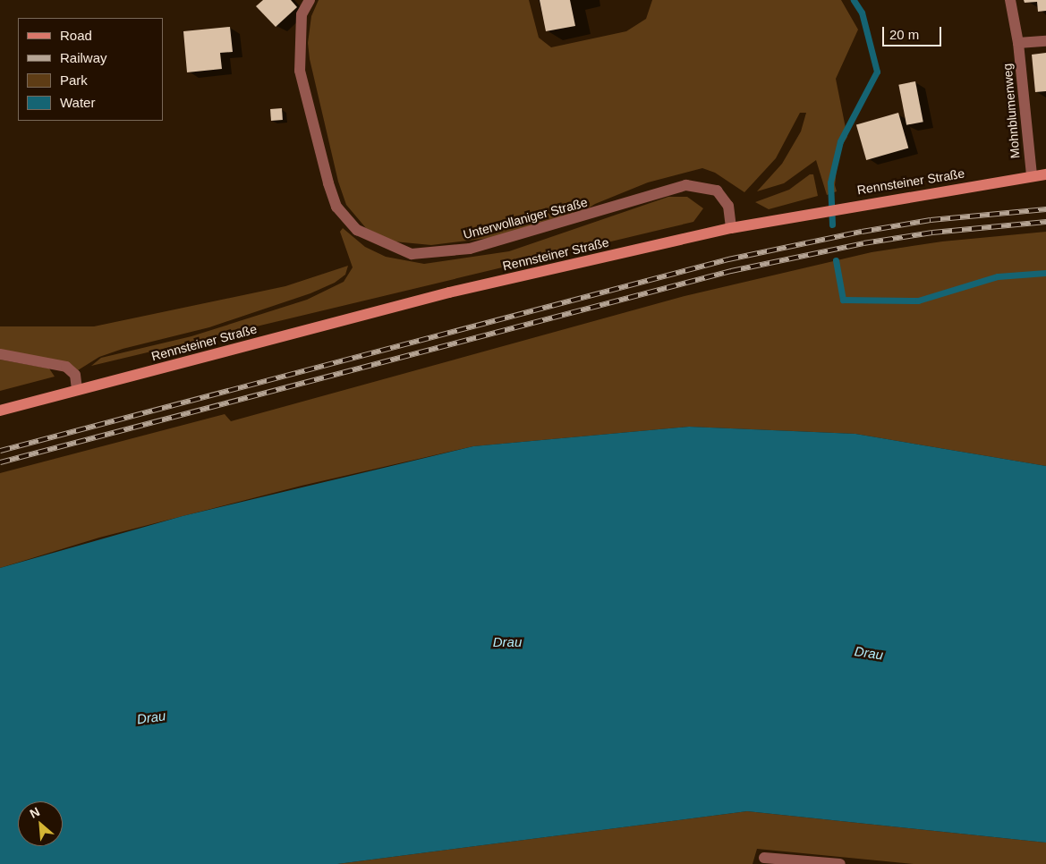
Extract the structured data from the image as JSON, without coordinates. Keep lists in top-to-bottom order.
{
  "streets": {
    "main road": ["Rennsteiner Straße"],
    "street": ["Mohnblumenweg", "Unterwollaniger Straße"]
  },
  "crossings": [
    ["Mohnblumenweg", "Rennsteiner Straße"],
    ["Rennsteiner Straße", "Unterwollaniger Straße"]
  ],
  "water": ["Drau"],
  "legend": [
    "Road",
    "Railway",
    "Park",
    "Water"
  ],
  "scale_bar": "20 m",
  "north": "top left"
}
